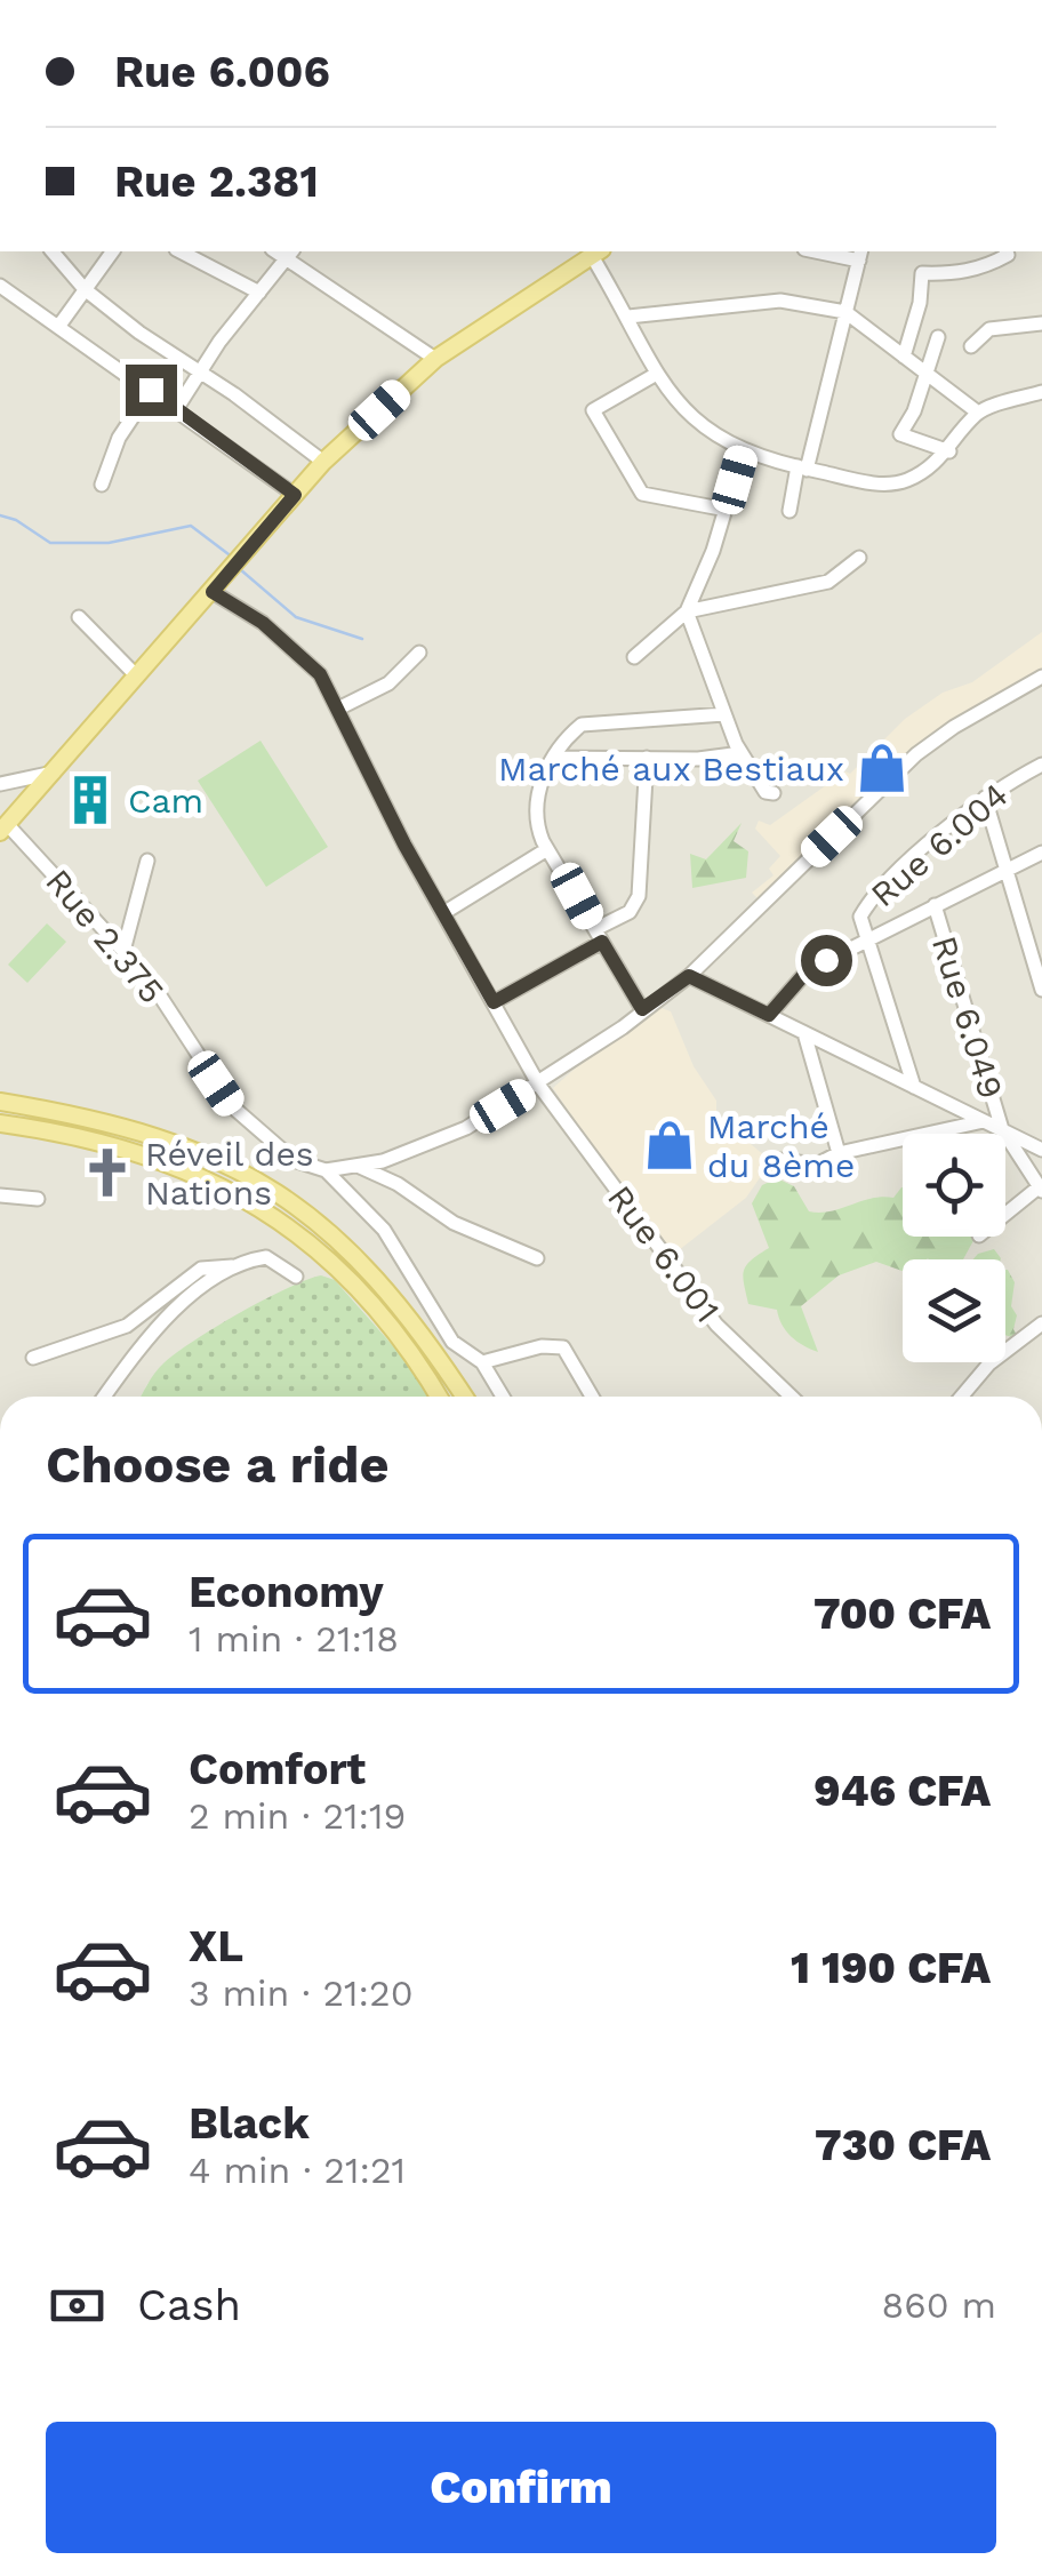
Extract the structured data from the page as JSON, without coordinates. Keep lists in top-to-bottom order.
{
  "streets": {
    "street": [
      "Rue 6.004",
      "Rue 2.375",
      "Rue 6.049",
      "Rue 6.001"
    ]
  },
  "places": {
    "shop": ["Marché aux Bestiaux", "Marché du 8ème"],
    "building": ["Cam"],
    "church": ["Réveil des Nations"]
  },
  "page": {
    "banner": ["Rue 6.006", "Rue 2.381"],
    "heading": "Choose a ride",
    "list": [
      {
        "name": "Economy",
        "note": "1 min · 21:18",
        "value": "700 CFA"
      },
      {
        "name": "Comfort",
        "note": "2 min · 21:19",
        "value": "946 CFA"
      },
      {
        "name": "XL",
        "note": "3 min · 21:20",
        "value": "1 190 CFA"
      },
      {
        "name": "Black",
        "note": "4 min · 21:21",
        "value": "730 CFA"
      }
    ],
    "pay": ["Cash", "860 m"],
    "buttons": "Confirm"
  }
}
